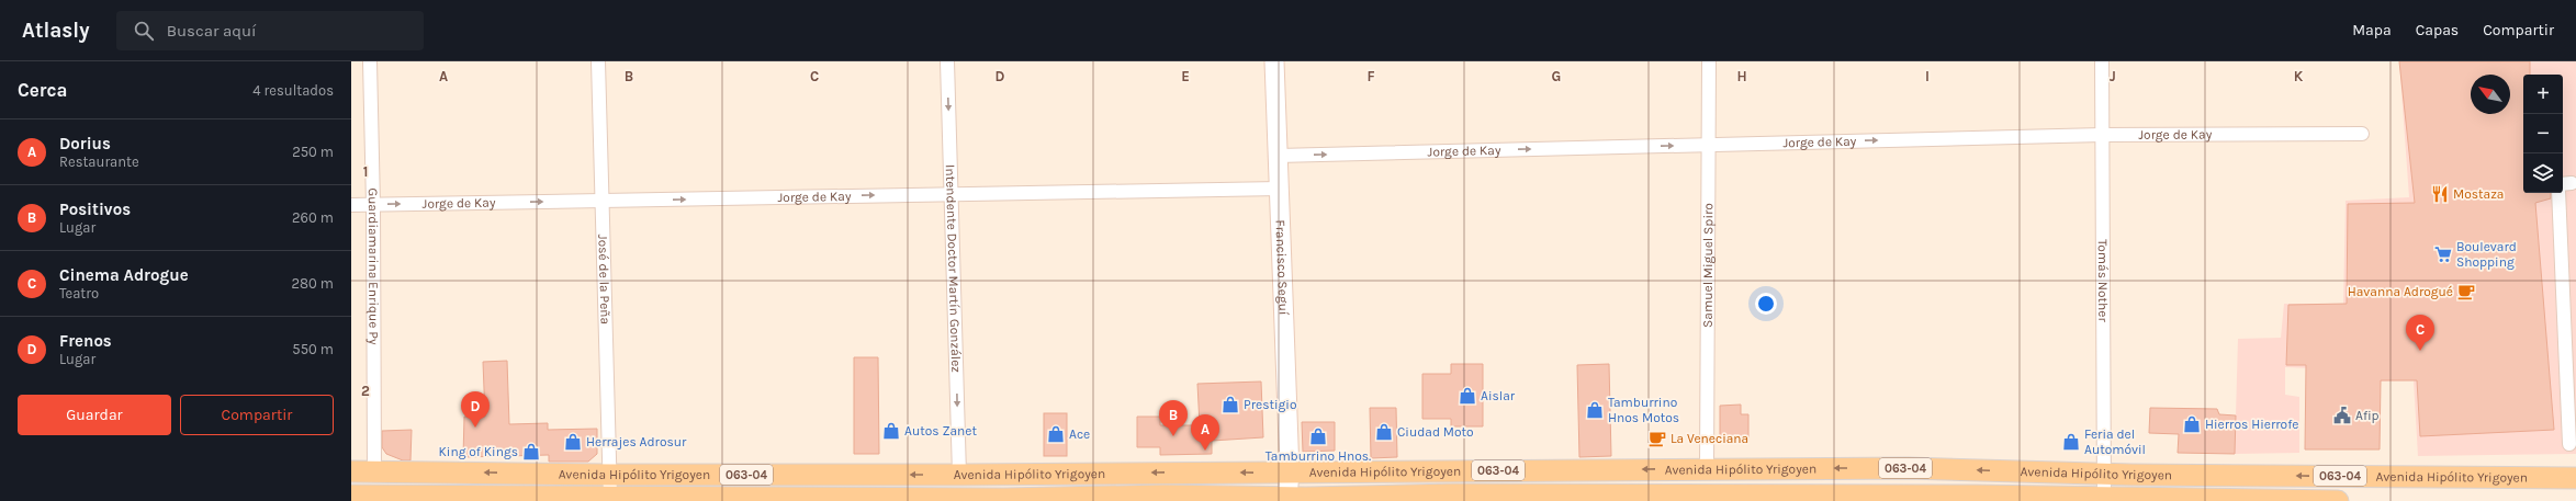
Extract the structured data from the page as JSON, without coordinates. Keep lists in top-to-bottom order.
{
  "streets": {
    "main road": ["063-04", "Avenida Hipólito Yrigoyen"],
    "street": [
      "Jorge de Kay",
      "Samuel Miguel Spiro",
      "Guardiamarina Enrique Py",
      "Francisco Seguí",
      "Intendente Doctor Martín González",
      "José de la Peña",
      "Tomás Nother"
    ]
  },
  "crossings": [
    ["Jorge de Kay", "Samuel Miguel Spiro"],
    ["Jorge de Kay", "Guardiamarina Enrique Py"],
    ["Jorge de Kay", "Francisco Seguí"],
    ["Jorge de Kay", "Intendente Doctor Martín González"],
    ["Jorge de Kay", "José de la Peña"],
    ["Jorge de Kay", "Tomás Nother"],
    ["Samuel Miguel Spiro", "Avenida Hipólito Yrigoyen"],
    ["Guardiamarina Enrique Py", "Avenida Hipólito Yrigoyen"],
    ["Francisco Seguí", "Avenida Hipólito Yrigoyen"],
    ["Intendente Doctor Martín González", "Avenida Hipólito Yrigoyen"],
    ["José de la Peña", "Avenida Hipólito Yrigoyen"],
    ["Tomás Nother", "Avenida Hipólito Yrigoyen"]
  ],
  "one_way": ["Jorge de Kay", "Intendente Doctor Martín González"],
  "places": {
    "restaurant": ["Mostaza"],
    "supermarket": ["Boulevard Shopping"],
    "cafe": ["Havanna Adrogué", "La Veneciana"],
    "shop": [
      "Aislar",
      "Prestigio",
      "Tamburrino Hnos Motos",
      "Hierros Hierrofe",
      "Autos Zanet",
      "Ciudad Moto",
      "Ace",
      "Tamburrino Hnos.",
      "Herrajes Adrosur",
      "Feria del Automóvil",
      "King of Kings"
    ],
    "public building": ["Afip"]
  },
  "north": "top left",
  "page": {
    "header": "Atlasly",
    "search": "Buscar aquí",
    "nav": ["Mapa", "Capas", "Compartir"],
    "heading": ["Cerca", "4 resultados"],
    "map_buttons": ["+", "−"],
    "list": [
      {
        "mark": "A",
        "name": "Dorius",
        "note": "Restaurante",
        "value": "250 m"
      },
      {
        "mark": "B",
        "name": "Positivos",
        "note": "Lugar",
        "value": "260 m"
      },
      {
        "mark": "C",
        "name": "Cinema Adrogue",
        "note": "Teatro",
        "value": "280 m"
      },
      {
        "mark": "D",
        "name": "Frenos",
        "note": "Lugar",
        "value": "550 m"
      }
    ],
    "pins": [
      "C",
      "D",
      "B",
      "A"
    ],
    "buttons": ["Guardar", "Compartir"]
  },
  "grid": {
    "columns": [
      "A",
      "B",
      "C",
      "D",
      "E",
      "F",
      "G",
      "H",
      "I",
      "J",
      "K"
    ],
    "rows": ["1", "2"]
  }
}
